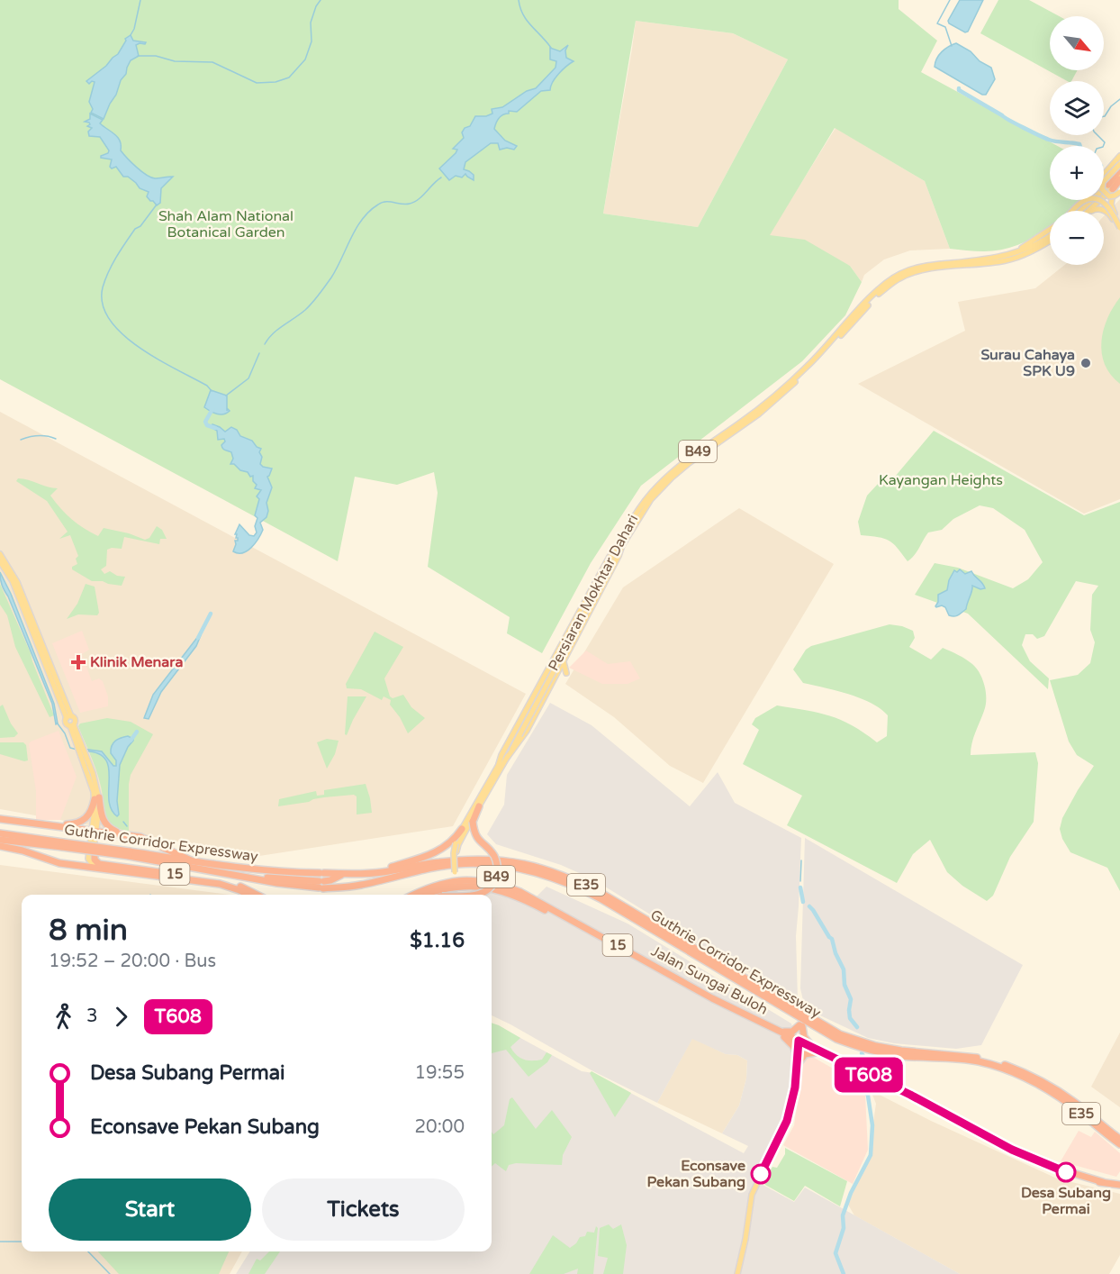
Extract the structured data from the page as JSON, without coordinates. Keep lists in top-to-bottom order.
{
  "streets": {
    "highway": [
      "B49",
      "Guthrie Corridor Expressway",
      "15",
      "E35",
      "Jalan Sungai Buloh"
    ],
    "main road": ["Persiaran Mokhtar Dahari"]
  },
  "crossings": [
    ["B49", "Persiaran Mokhtar Dahari"],
    ["B49", "Jalan Sungai Buloh"]
  ],
  "parks": ["Shah Alam National Botanical Garden", "Kayangan Heights"],
  "places": {
    "other": ["Surau Cahaya SPK U9", "Desa Subang Permai", "Econsave Pekan Subang"],
    "health": ["Klinik Menara"]
  },
  "lines": ["bus line T608"],
  "north": "bottom right",
  "page": {
    "on_map": "T608",
    "map_buttons": ["+", "−"],
    "heading": ["8 min", "19:52 – 20:00 · Bus", "$1.16"],
    "legs": ["3", "T608"],
    "list": [
      {
        "name": "Desa Subang Permai",
        "value": "19:55"
      },
      {
        "name": "Econsave Pekan Subang",
        "value": "20:00"
      }
    ],
    "buttons": ["Start", "Tickets"]
  }
}
